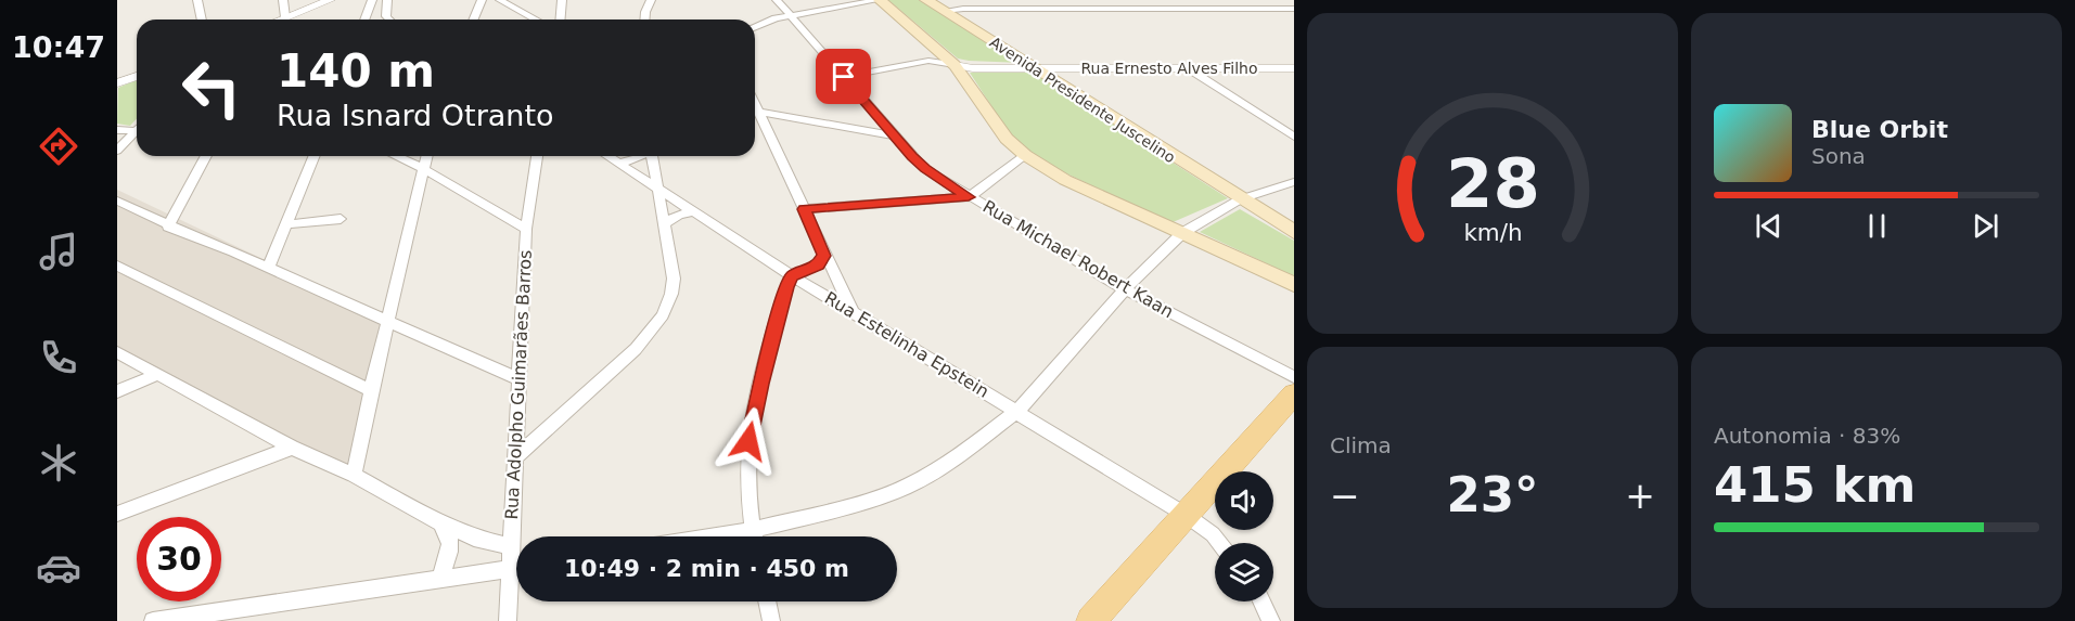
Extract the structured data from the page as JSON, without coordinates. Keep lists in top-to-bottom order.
{
  "streets": {
    "main road": ["Avenida Presidente Juscelino"],
    "street": [
      "Rua Ernesto Alves Filho",
      "Rua Michael Robert Kaan",
      "Rua Estelinha Epstein",
      "Rua Adolpho Guimarães Barros"
    ]
  },
  "crossings": [
    ["Rua Ernesto Alves Filho", "Avenida Presidente Juscelino"],
    ["Rua Ernesto Alves Filho", "Rua Michael Robert Kaan"]
  ],
  "page": {
    "tabs": "10:47",
    "turn": ["140 m", "Rua Isnard Otranto"],
    "song": ["Blue Orbit", "Sona"],
    "tile": [
      "Clima",
      ["Autonomia · 83%", "415 km"]
    ],
    "heat": ["−", "23°", "+"],
    "limit": "30",
    "trip": "10:49 · 2 min · 450 m",
    "gauge": ["28", "km/h"]
  }
}
